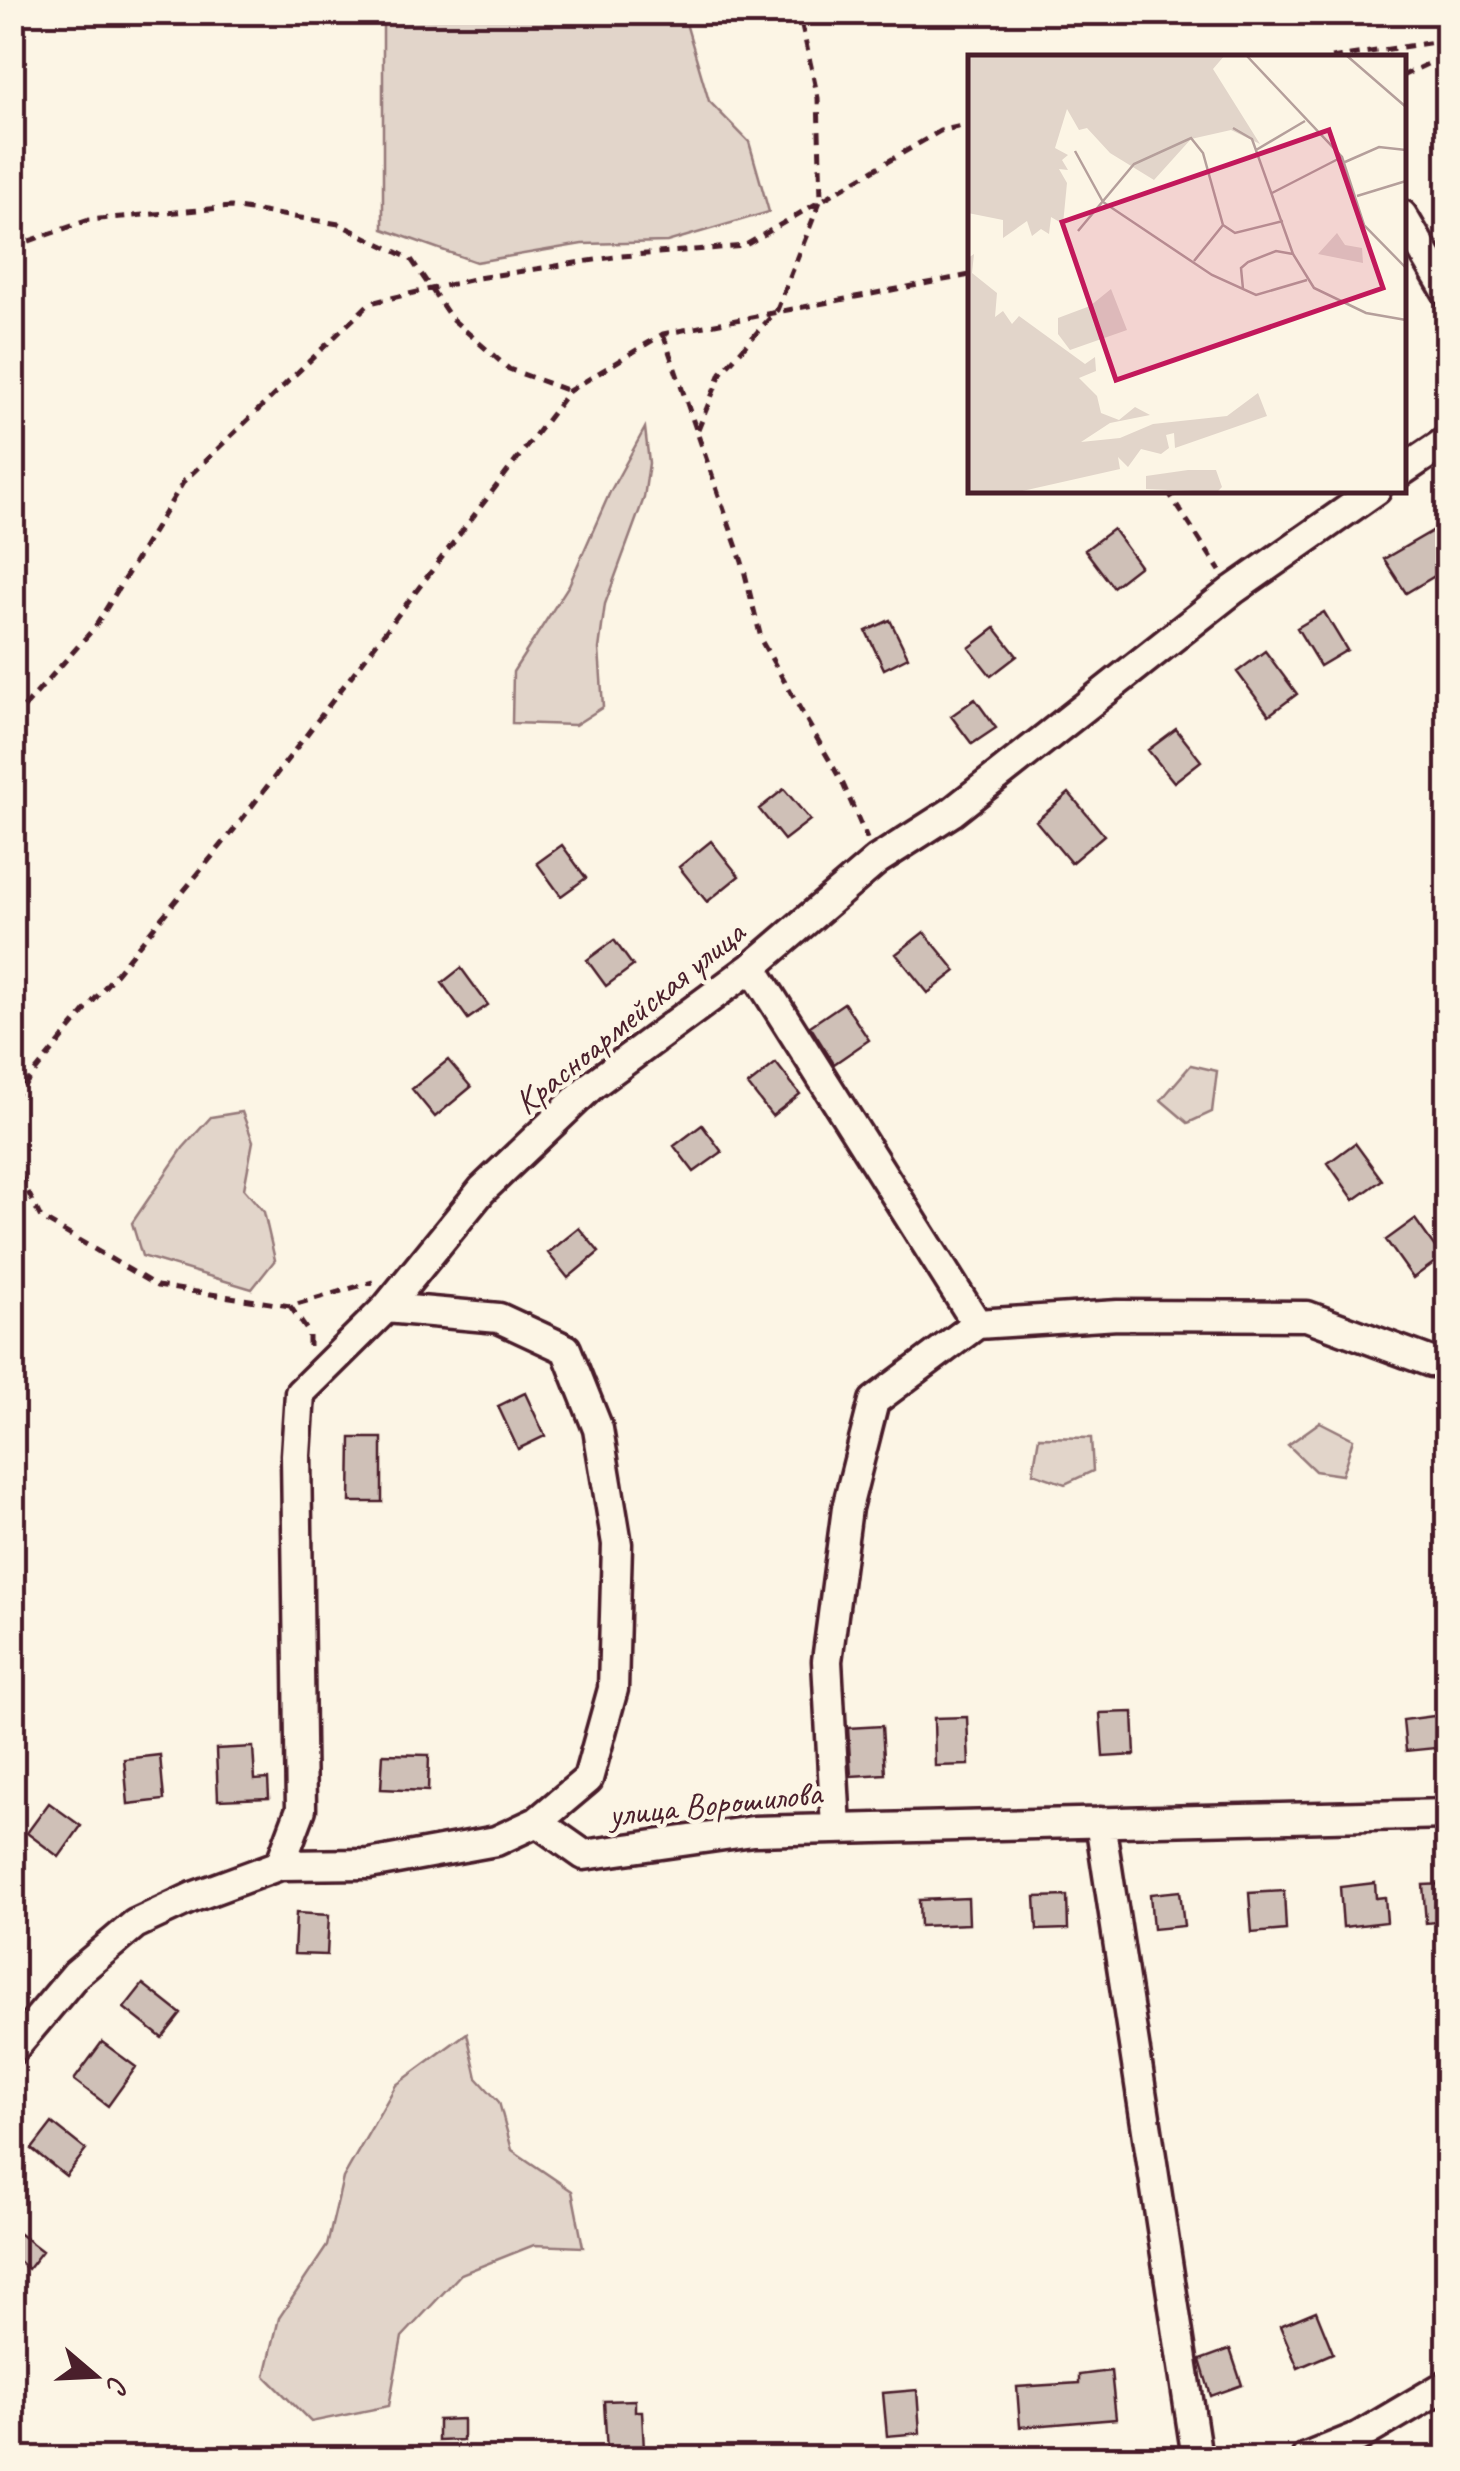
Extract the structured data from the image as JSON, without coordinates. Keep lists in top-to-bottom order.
{
  "streets": {
    "street": ["Красноармейская улица", "улица Ворошилова"]
  },
  "north": "right"
}
